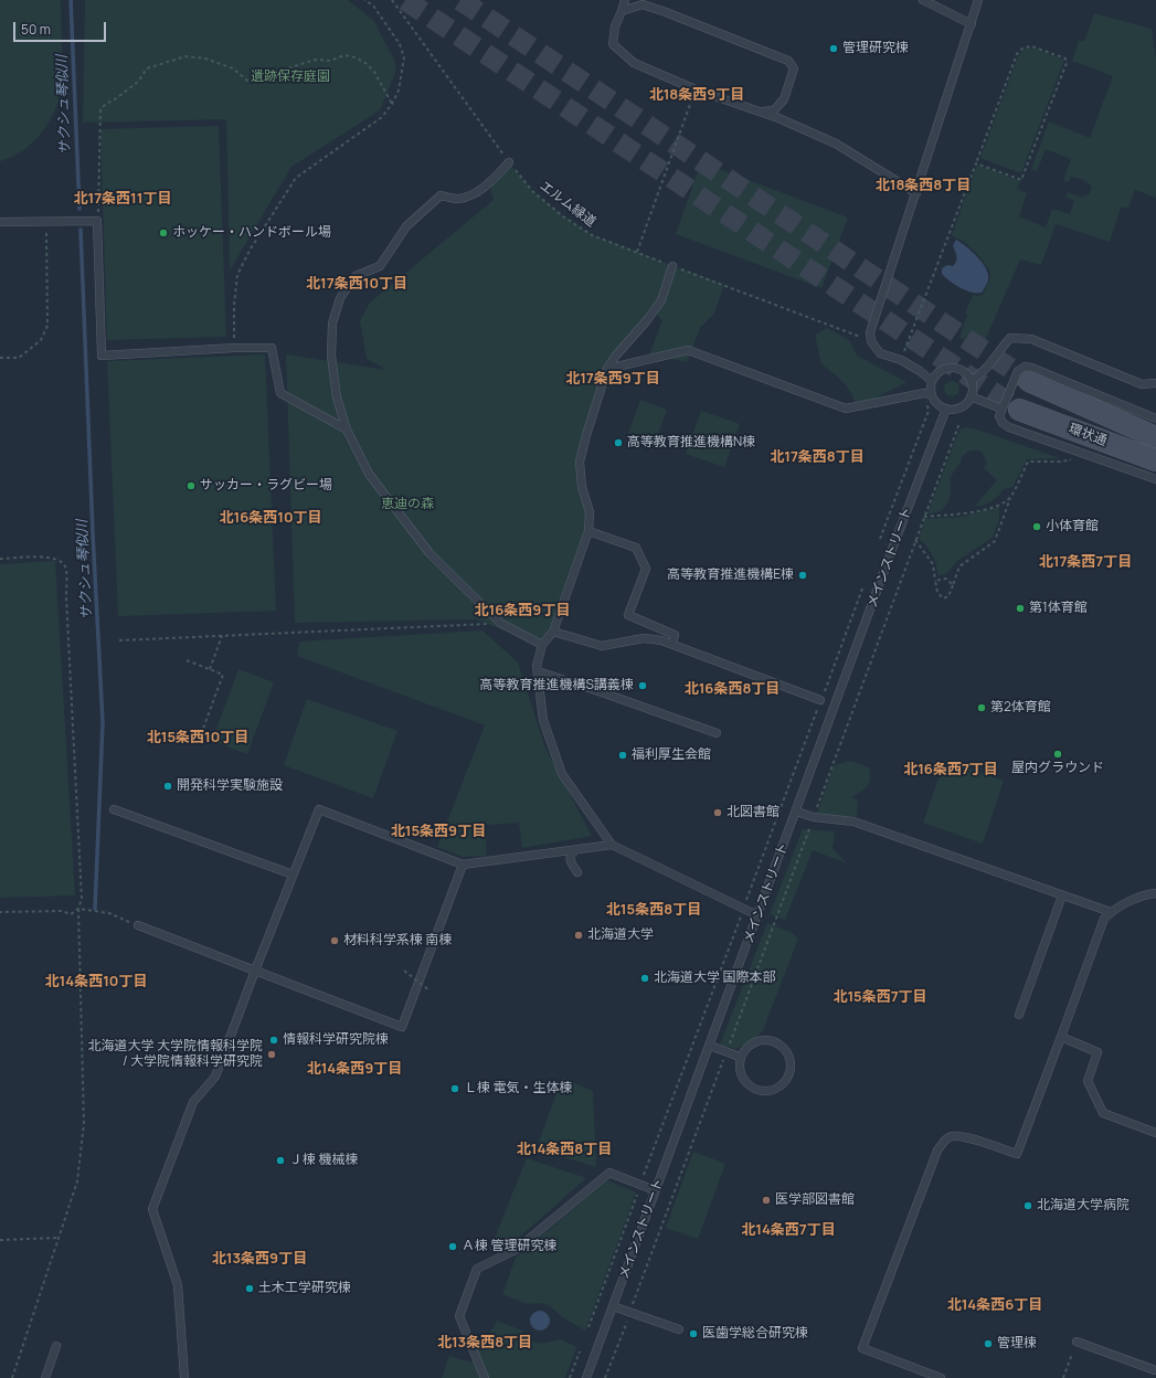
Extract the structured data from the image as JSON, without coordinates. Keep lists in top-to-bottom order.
{
  "streets": {
    "street": ["環状通"],
    "lane": ["メインストリート"],
    "path": ["エルム緑道"]
  },
  "districts": [
    "北18条西9丁目",
    "北18条西8丁目",
    "北17条西11丁目",
    "北17条西10丁目",
    "北17条西9丁目",
    "北17条西8丁目",
    "北16条西10丁目",
    "北17条西7丁目",
    "北16条西9丁目",
    "北16条西8丁目",
    "北15条西10丁目",
    "北16条西7丁目",
    "北15条西9丁目",
    "北15条西8丁目",
    "北14条西10丁目",
    "北15条西7丁目",
    "北14条西9丁目",
    "北14条西8丁目",
    "北14条西7丁目",
    "北13条西9丁目",
    "北14条西6丁目",
    "北13条西8丁目"
  ],
  "water": ["サクシュ琴似川"],
  "parks": ["遺跡保存庭園", "恵迪の森"],
  "places": [
    "管理研究棟",
    "ホッケー・ハンドボール場",
    "高等教育推進機構N棟",
    "サッカー・ラグビー場",
    "小体育館",
    "高等教育推進機構E棟",
    "第1体育館",
    "高等教育推進機構S講義棟",
    "第2体育館",
    "屋内グラウンド",
    "福利厚生会館",
    "開発科学実験施設",
    "北図書館",
    "北海道大学",
    "材料科学系棟 南棟",
    "北海道大学 国際本部",
    "情報科学研究院棟",
    "北海道大学 大学院情報科学院 / 大学院情報科学研究院",
    "Ｌ棟 電気・生体棟",
    "Ｊ棟 機械棟",
    "医学部図書館",
    "北海道大学病院",
    "Ａ棟 管理研究棟",
    "土木工学研究棟",
    "医歯学総合研究棟",
    "管理棟"
  ],
  "scale_bar": "50 m"
}
